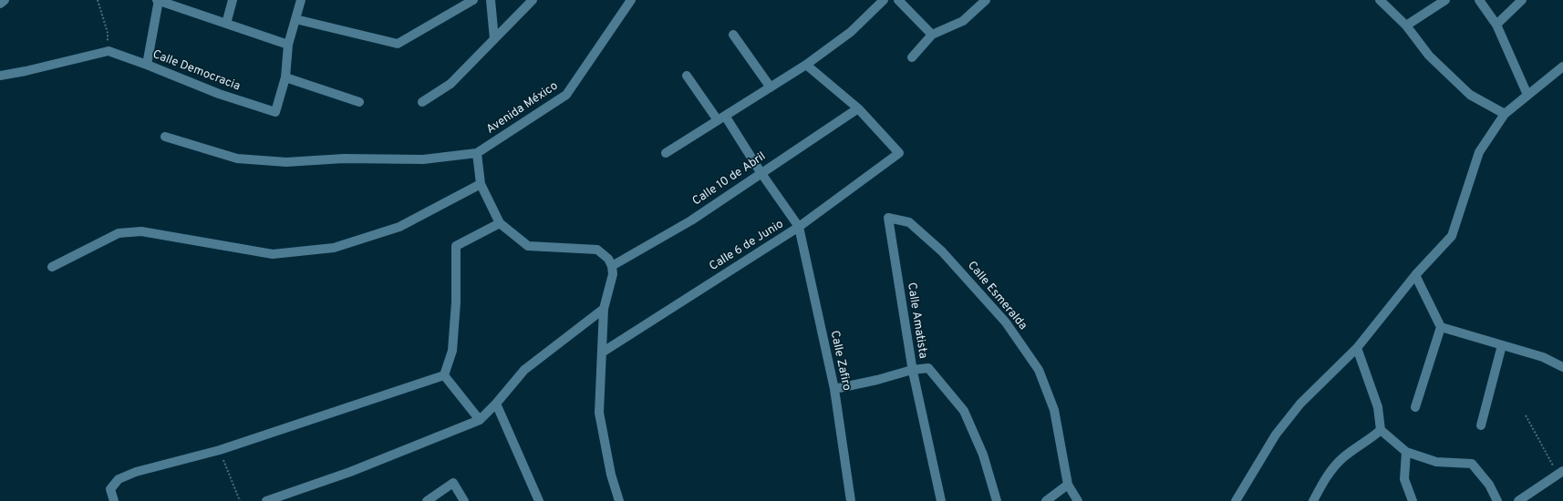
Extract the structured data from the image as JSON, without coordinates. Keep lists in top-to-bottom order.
{
  "streets": {
    "street": [
      "Calle Democracia",
      "Avenida México",
      "Calle 10 de Abril",
      "Calle 6 de Junio",
      "Calle Esmeralda",
      "Calle Amatista",
      "Calle Zafiro"
    ]
  },
  "crossings": [
    ["Calle 10 de Abril", "Calle 6 de Junio"],
    ["Calle 6 de Junio", "Calle Zafiro"],
    ["Calle Esmeralda", "Calle Amatista"]
  ]
}
